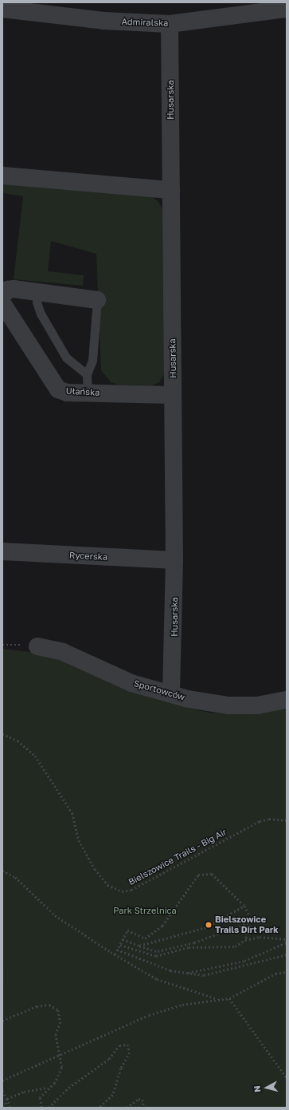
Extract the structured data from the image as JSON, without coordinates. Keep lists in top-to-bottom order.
{
  "streets": {
    "street": [
      "Admiralska",
      "Husarska",
      "Ułańska",
      "Rycerska",
      "Sportowców"
    ],
    "path": ["Bielszowice Trails - Big Air"]
  },
  "crossings": [
    ["Admiralska", "Husarska"],
    ["Husarska", "Ułańska"],
    ["Husarska", "Rycerska"],
    ["Husarska", "Sportowców"]
  ],
  "parks": ["Park Strzelnica"],
  "places": ["Bielszowice Trails Dirt Park"],
  "north": "left"
}
